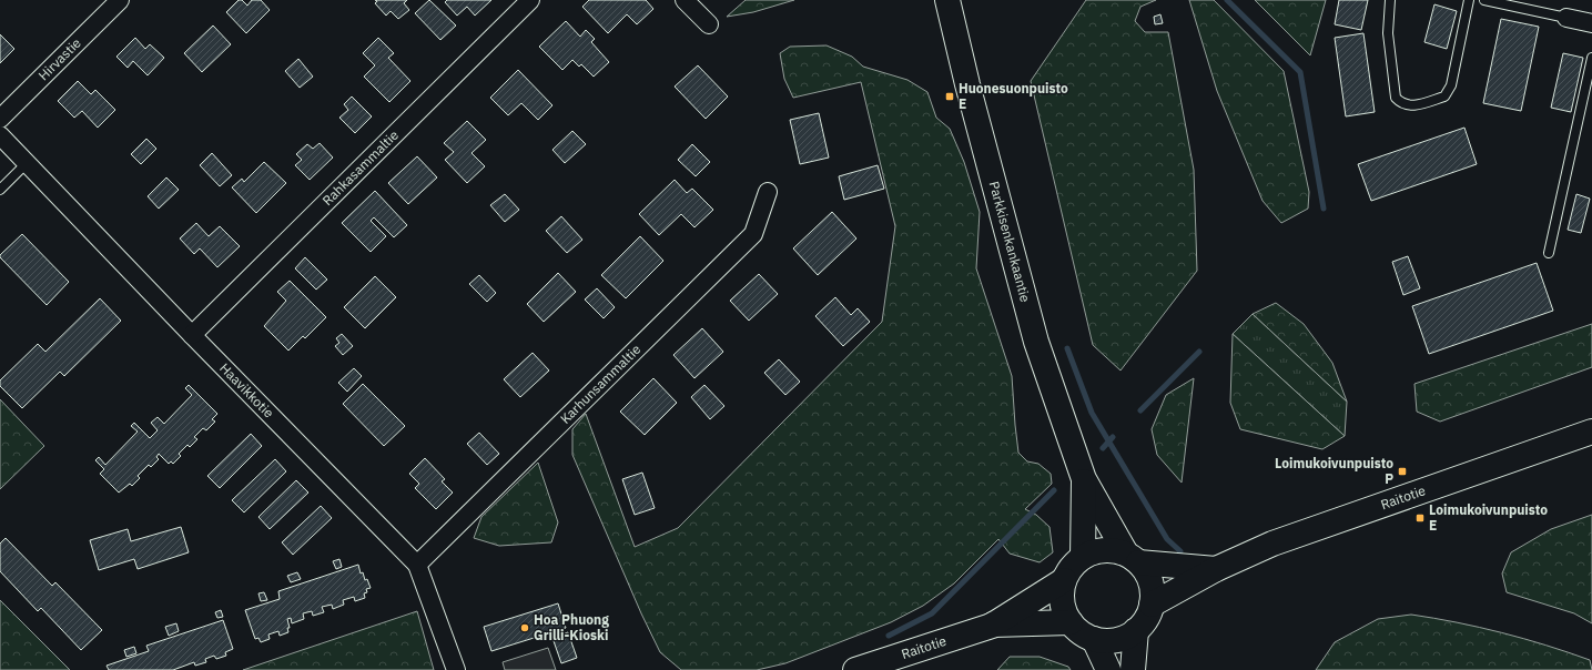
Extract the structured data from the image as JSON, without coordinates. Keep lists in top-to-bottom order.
{
  "streets": {
    "main road": ["Parkkisenkankaantie", "Raitotie"],
    "street": [
      "Hirvastie",
      "Rahkasammaltie",
      "Karhunsammaltie",
      "Haavikkotie"
    ]
  },
  "crossings": [
    ["Rahkasammaltie", "Haavikkotie"],
    ["Parkkisenkankaantie", "Raitotie"],
    ["Karhunsammaltie", "Haavikkotie"]
  ],
  "places": {
    "transit": ["Huonesuonpuisto E", "Loimukoivunpuisto P", "Loimukoivunpuisto E"],
    "other": ["Hoa Phuong Grilli-Kioski"]
  }
}
